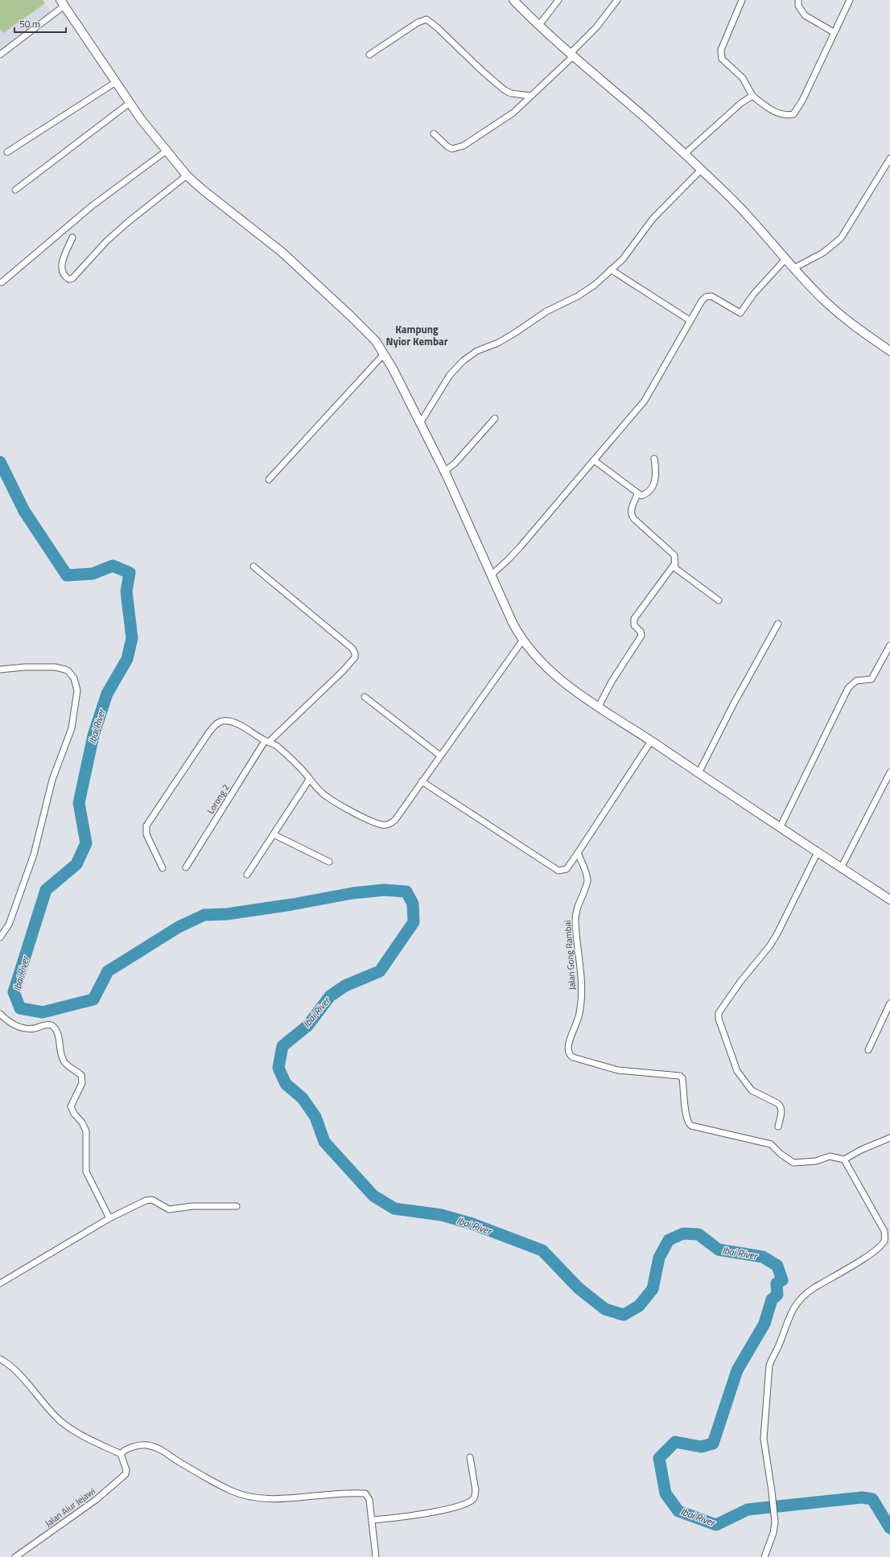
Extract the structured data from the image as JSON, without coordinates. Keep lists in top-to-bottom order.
{
  "streets": {
    "street": ["Lorong 2", "Jalan Gong Rambai", "Jalan Alur Jejawi"]
  },
  "districts": ["Kampung Nyior Kembar"],
  "water": ["Ibai River"],
  "scale_bar": "50 m"
}
